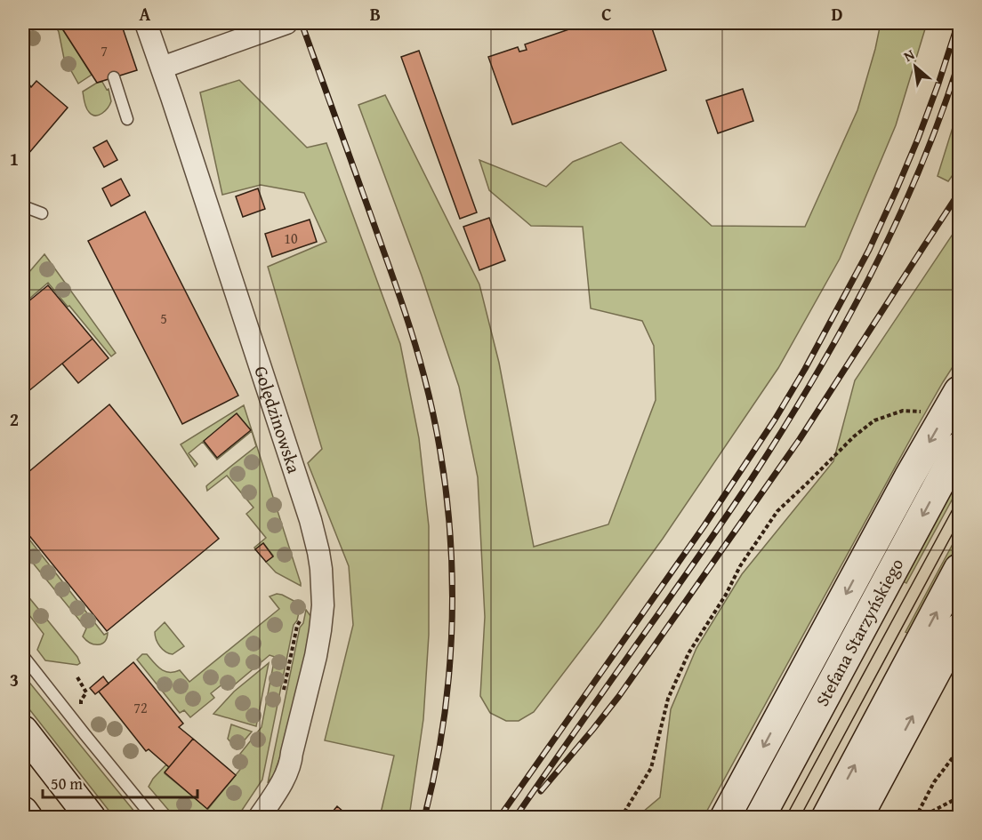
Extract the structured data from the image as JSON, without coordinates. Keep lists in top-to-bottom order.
{
  "streets": {
    "main road": ["Stefana Starzyńskiego"],
    "street": ["Golędzinowska"]
  },
  "house_numbers": [
    "7",
    "10",
    "5",
    "72"
  ],
  "scale_bar": "50 m",
  "north": "top left",
  "grid": {
    "columns": [
      "A",
      "B",
      "C",
      "D"
    ],
    "rows": ["1", "2", "3"]
  }
}
